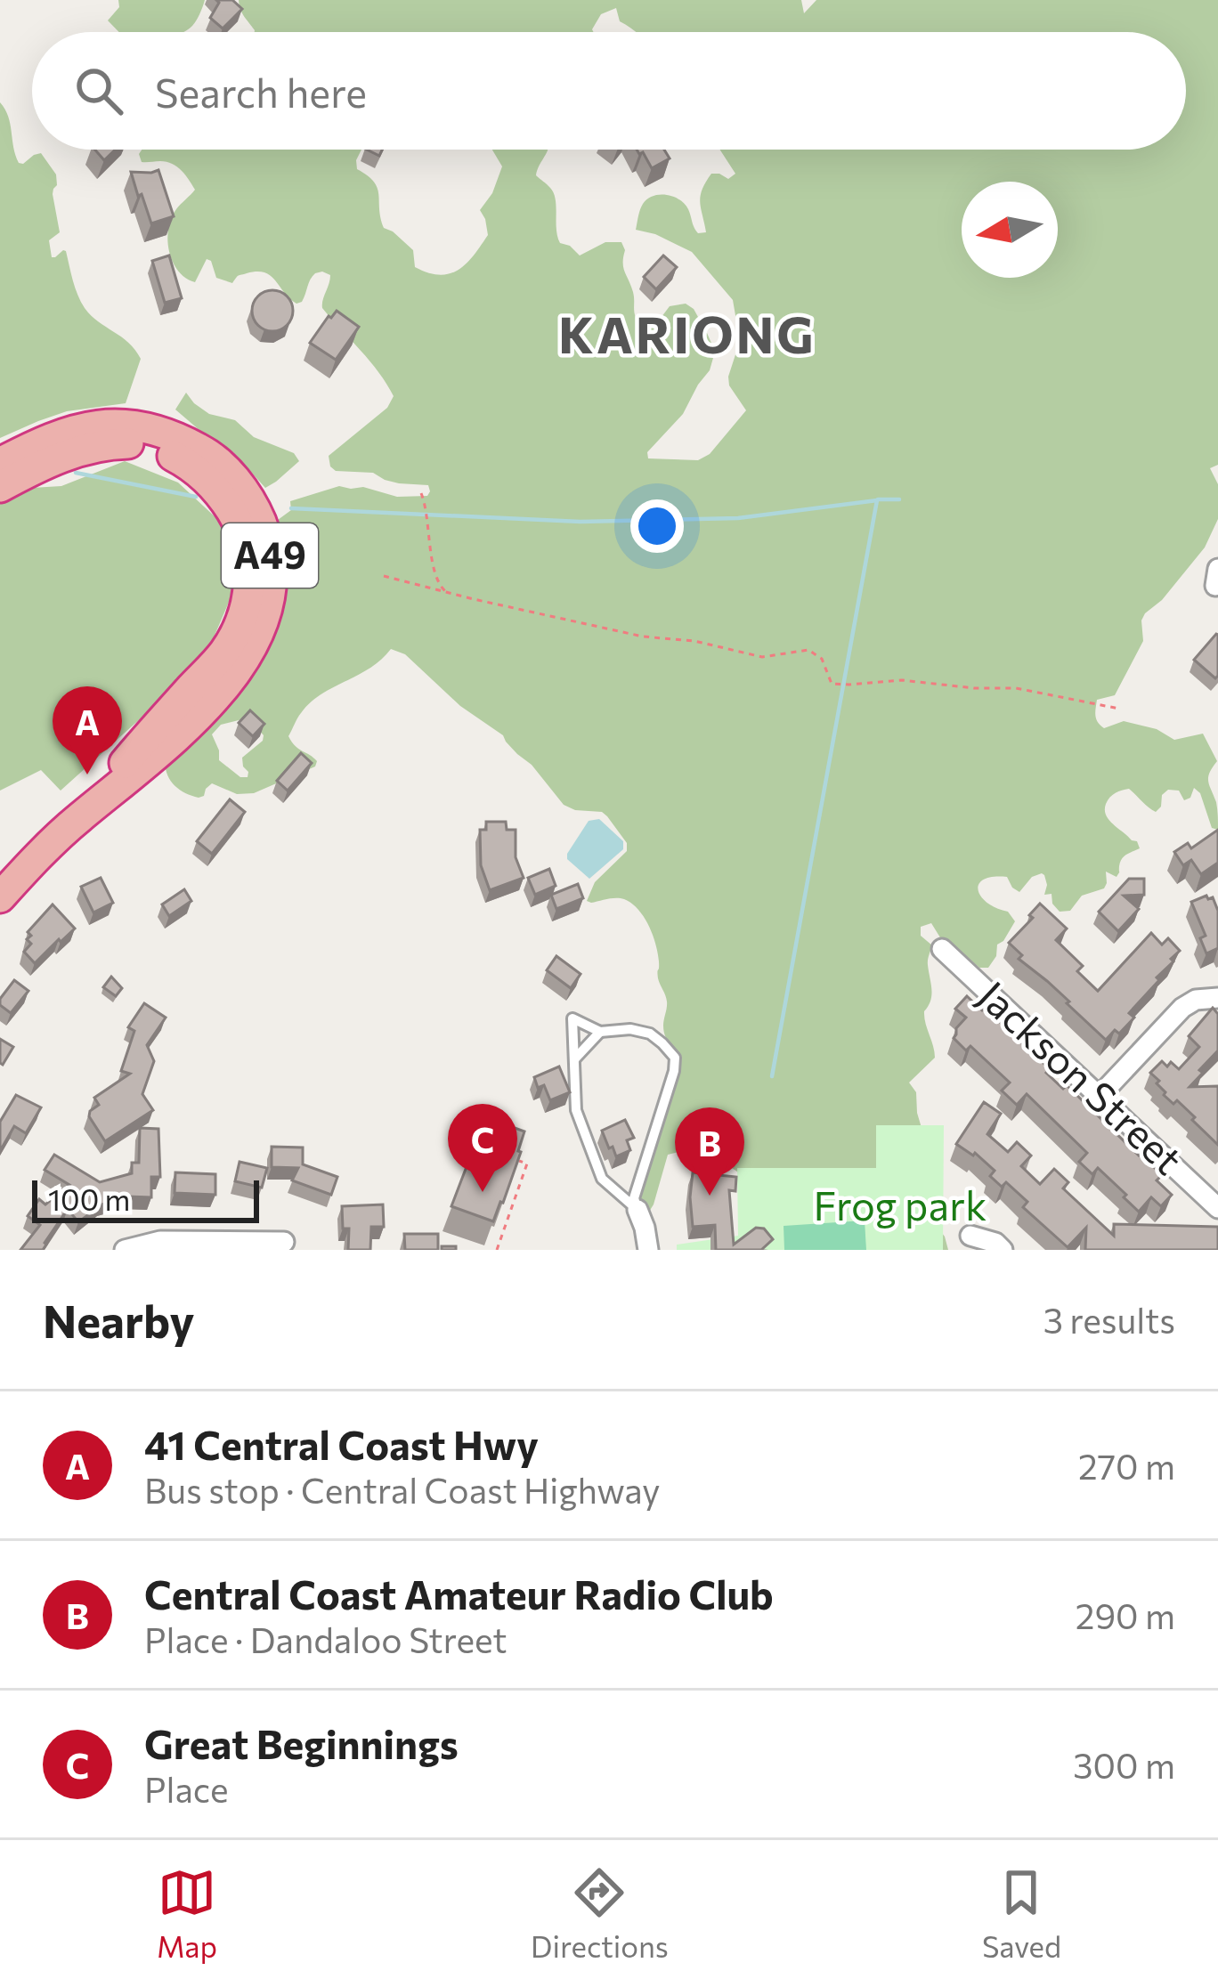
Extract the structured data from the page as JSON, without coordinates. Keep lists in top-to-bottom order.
{
  "streets": {
    "highway": ["A49"],
    "street": ["Jackson Street"]
  },
  "districts": ["KARIONG"],
  "parks": ["Frog park"],
  "scale_bar": "100 m",
  "north": "left",
  "page": {
    "search": "Search here",
    "pins": ["A", "C", "B"],
    "scale": "100 m",
    "heading": ["Nearby", "3 results"],
    "list": [
      {
        "mark": "A",
        "name": "41 Central Coast Hwy",
        "note": "Bus stop · Central Coast Highway",
        "value": "270 m"
      },
      {
        "mark": "B",
        "name": "Central Coast Amateur Radio Club",
        "note": "Place · Dandaloo Street",
        "value": "290 m"
      },
      {
        "mark": "C",
        "name": "Great Beginnings",
        "note": "Place",
        "value": "300 m"
      }
    ],
    "nav": ["Map", "Directions", "Saved"]
  }
}
